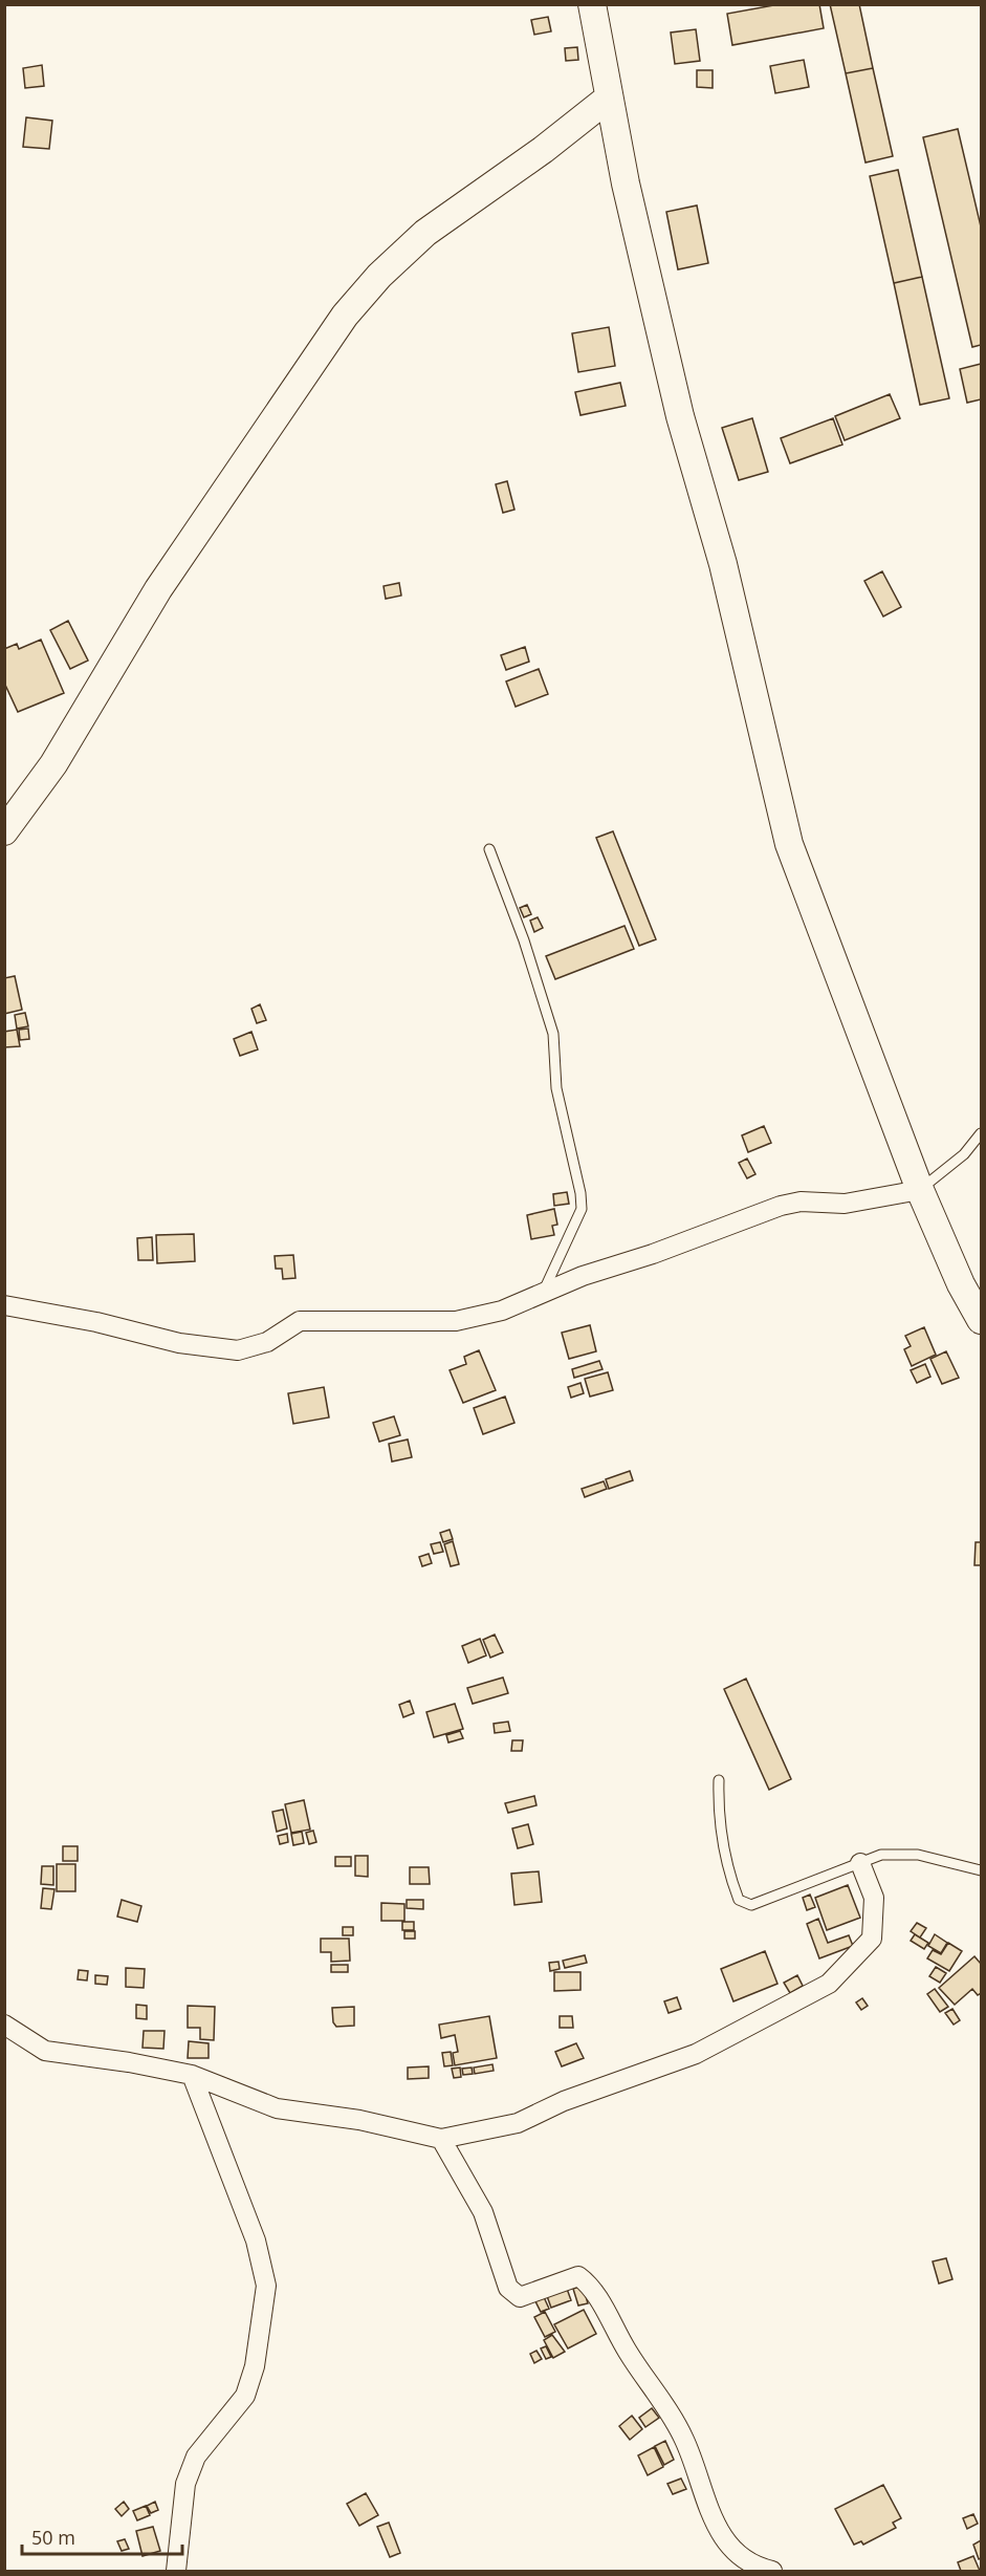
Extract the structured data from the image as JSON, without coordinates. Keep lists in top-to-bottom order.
{
  "scale_bar": "50 m"
}
